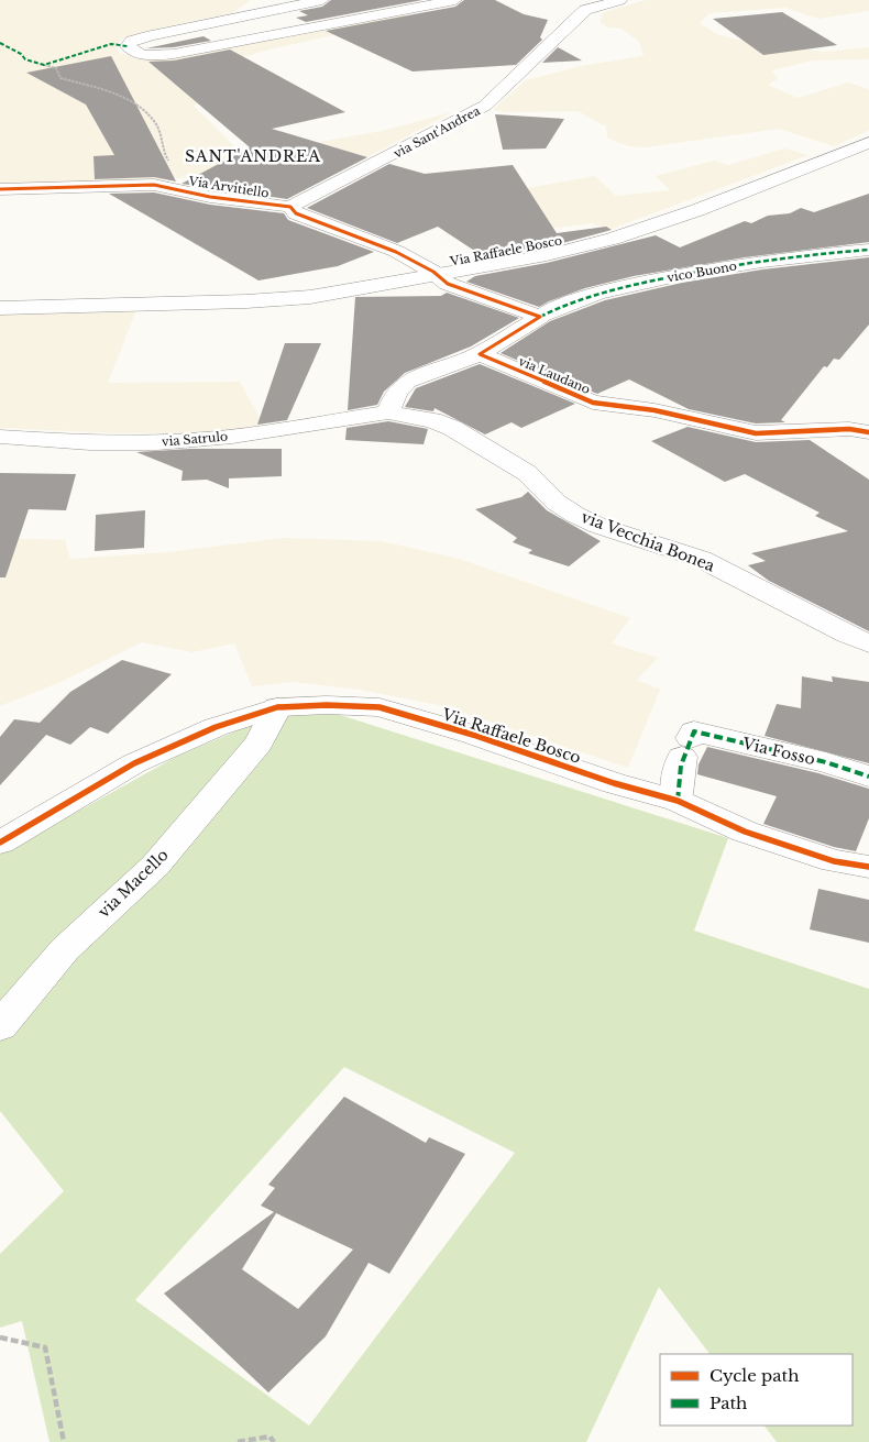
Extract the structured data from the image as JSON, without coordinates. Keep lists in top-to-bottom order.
{
  "streets": {
    "street": [
      "via Sant'Andrea",
      "Via Arvitiello",
      "Via Raffaele Bosco",
      "vico Buono",
      "via Laudano",
      "via Satrulo",
      "via Vecchia Bonea",
      "Via Fosso",
      "via Macello"
    ]
  },
  "crossings": [
    ["via Sant'Andrea", "Via Arvitiello"],
    ["Via Arvitiello", "Via Raffaele Bosco"],
    ["Via Raffaele Bosco", "Via Fosso"],
    ["Via Raffaele Bosco", "via Macello"],
    ["vico Buono", "via Laudano"],
    ["via Satrulo", "via Vecchia Bonea"]
  ],
  "districts": ["SANT'ANDREA"],
  "legend": ["Cycle path", "Path"]
}
